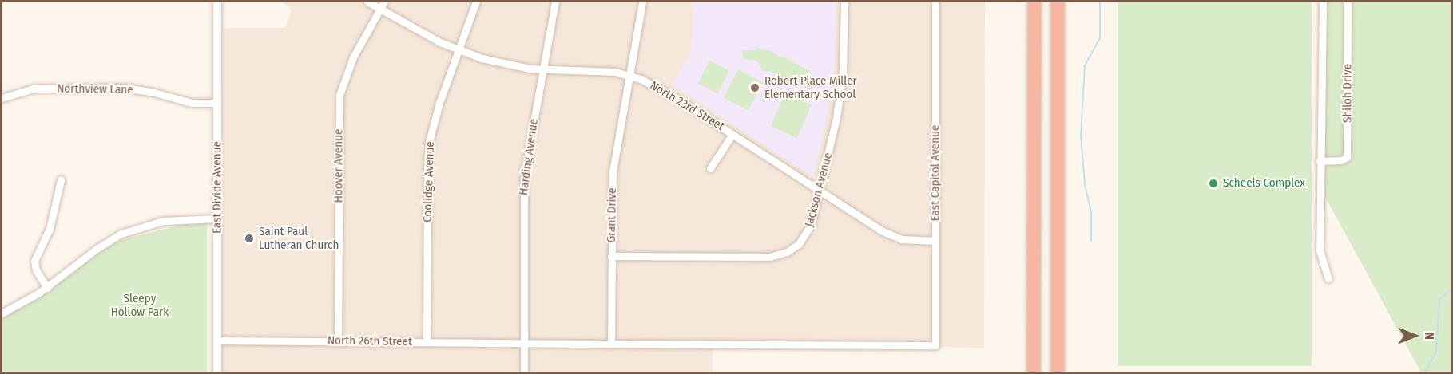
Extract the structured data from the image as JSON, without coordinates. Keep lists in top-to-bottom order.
{
  "streets": {
    "street": [
      "Northview Lane",
      "Shiloh Drive",
      "North 23rd Street",
      "Harding Avenue",
      "Hoover Avenue",
      "East Capitol Avenue",
      "Coolidge Avenue",
      "East Divide Avenue",
      "Jackson Avenue",
      "Grant Drive",
      "North 26th Street"
    ]
  },
  "crossings": [
    ["Northview Lane", "East Divide Avenue"],
    ["North 23rd Street", "Harding Avenue"],
    ["North 23rd Street", "Hoover Avenue"],
    ["North 23rd Street", "East Capitol Avenue"],
    ["North 23rd Street", "Coolidge Avenue"],
    ["North 23rd Street", "Jackson Avenue"],
    ["North 23rd Street", "Grant Drive"],
    ["Harding Avenue", "North 26th Street"],
    ["Hoover Avenue", "North 26th Street"],
    ["East Capitol Avenue", "Grant Drive"],
    ["Coolidge Avenue", "North 26th Street"],
    ["East Divide Avenue", "North 26th Street"],
    ["Jackson Avenue", "Grant Drive"]
  ],
  "parks": ["Sleepy Hollow Park"],
  "places": ["Robert Place Miller Elementary School", "Scheels Complex", "Saint Paul Lutheran Church"],
  "north": "right"
}
